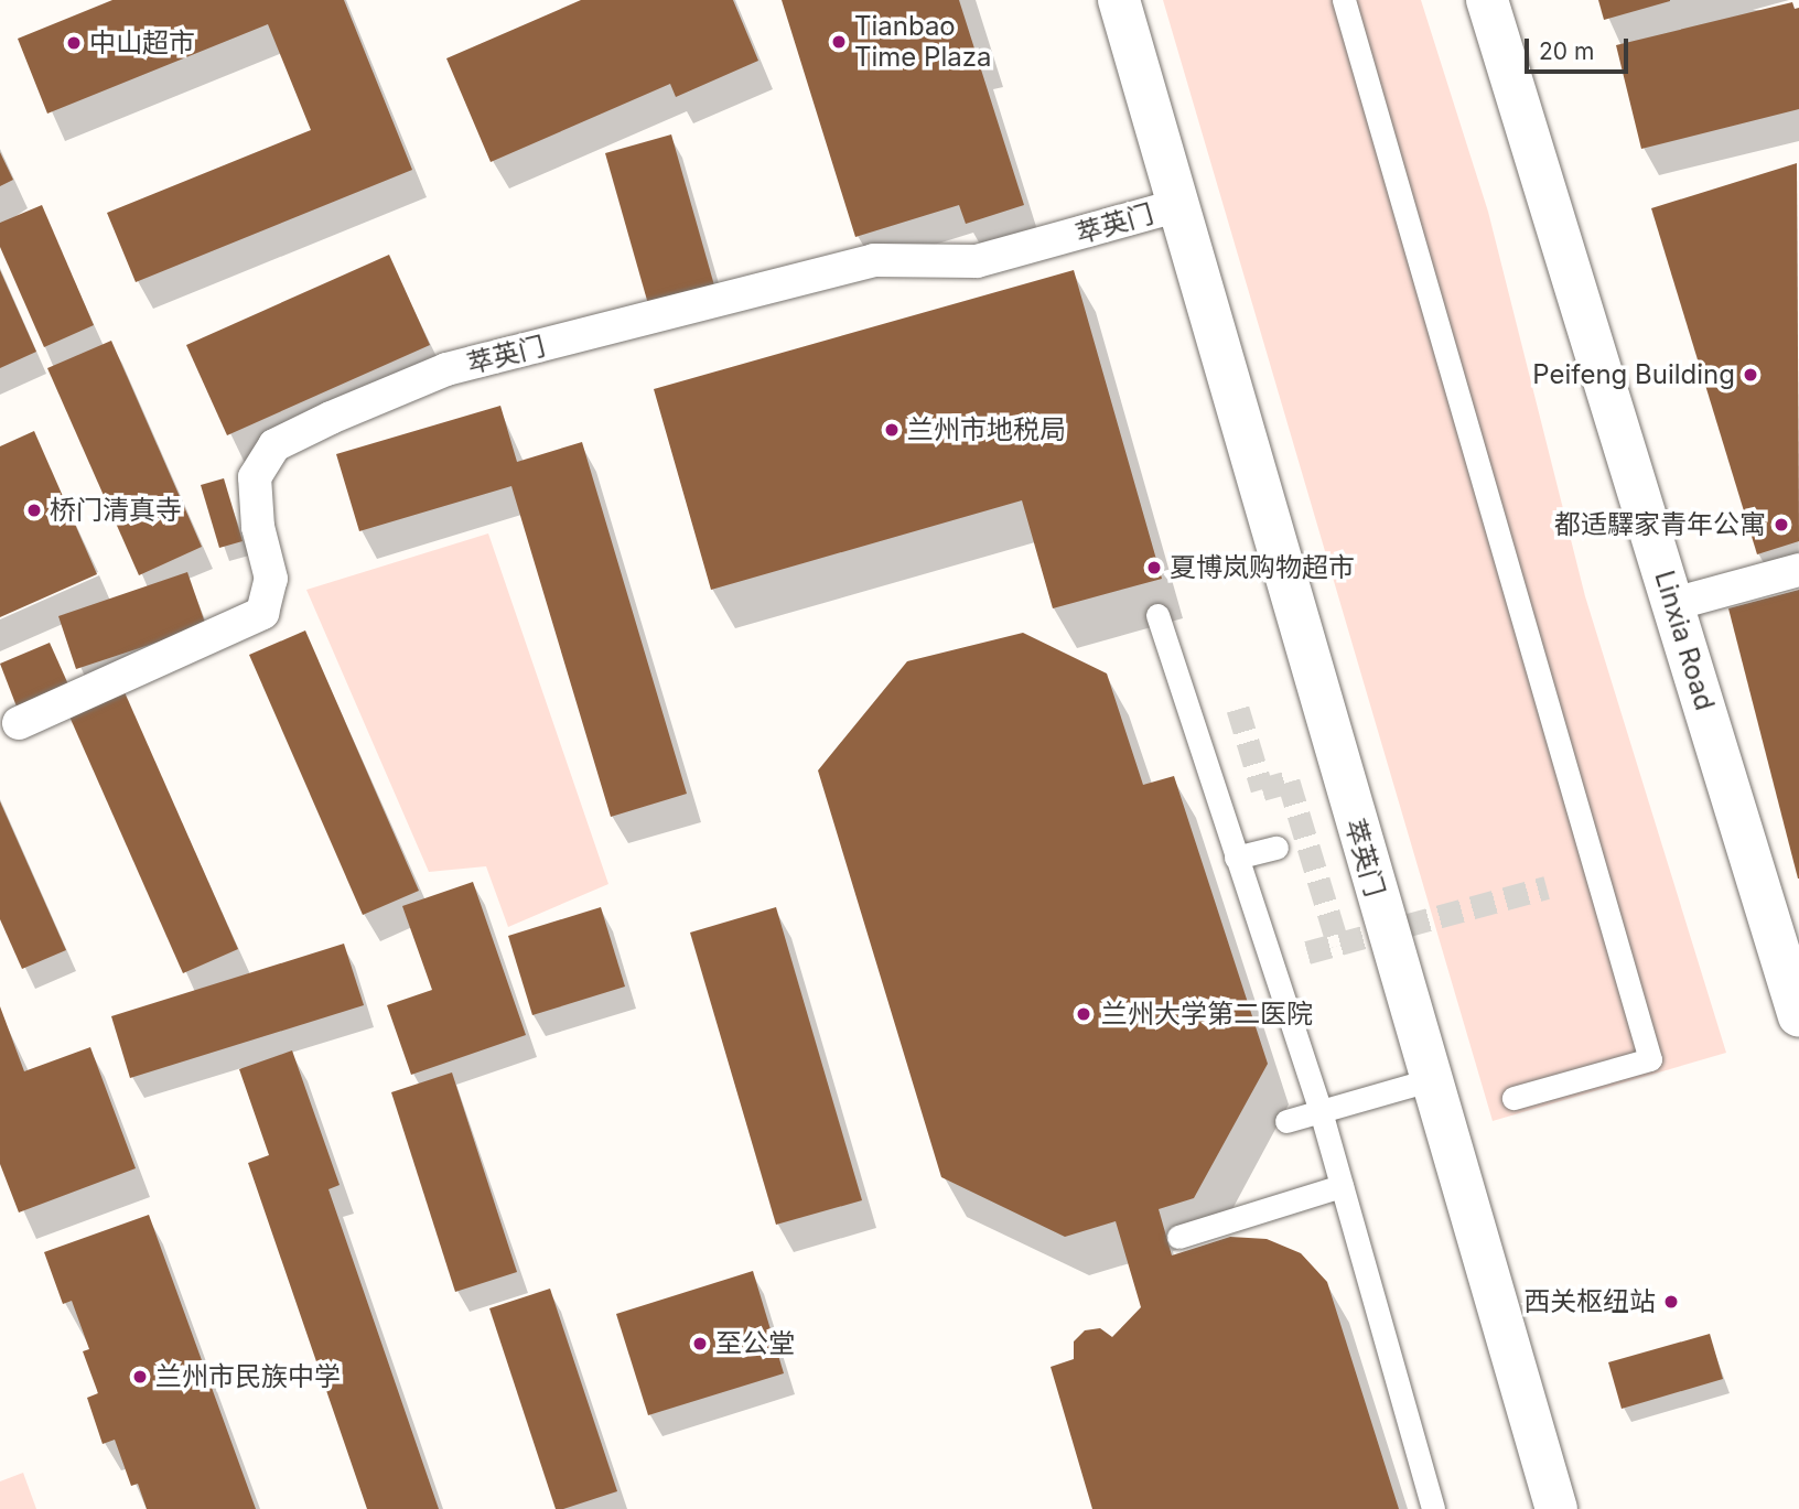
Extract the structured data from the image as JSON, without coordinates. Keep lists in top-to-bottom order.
{
  "streets": {
    "main road": ["萃英门", "Linxia Road"]
  },
  "places": [
    "Tianbao Time Plaza",
    "中山超市",
    "Peifeng Building",
    "兰州市地税局",
    "桥门清真寺",
    "都适驛家青年公寓",
    "夏博岚购物超市",
    "兰州大学第二医院",
    "西关枢纽站",
    "至公堂",
    "兰州市民族中学"
  ],
  "scale_bar": "20 m"
}
